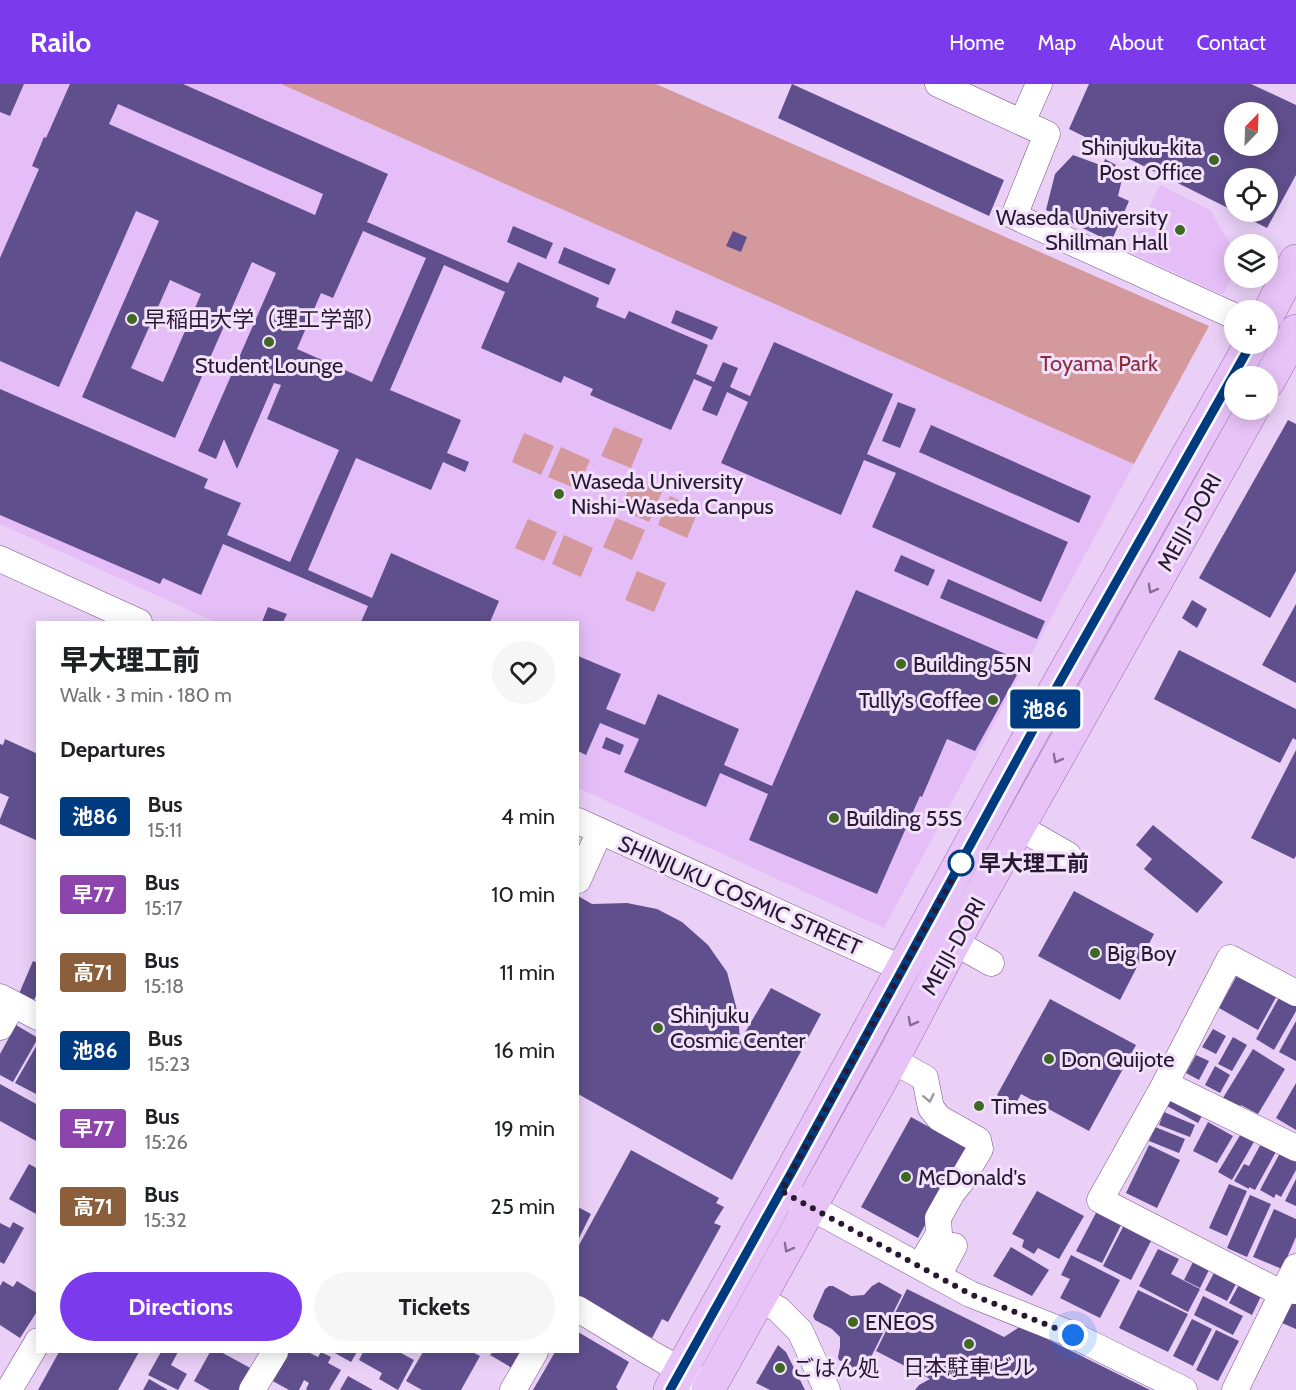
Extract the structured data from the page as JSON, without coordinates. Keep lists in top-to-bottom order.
{
  "streets": {
    "main road": ["MEIJI-DORI"],
    "street": ["SHINJUKU COSMIC STREET"]
  },
  "crossings": [
    ["MEIJI-DORI", "SHINJUKU COSMIC STREET"]
  ],
  "parks": ["Toyama Park"],
  "places": [
    "Shinjuku-kita Post Office",
    "Waseda University Shillman Hall",
    "早稲田大学（理工学部）",
    "Student Lounge",
    "Waseda University Nishi-Waseda Canpus",
    "Building 55N",
    "Tully's Coffee",
    "Building 55S",
    "早大理工前",
    "Big Boy",
    "Shinjuku Cosmic Center",
    "Don Quijote",
    "Times",
    "McDonald's",
    "ENEOS",
    "日本駐車ビル",
    "ごはん処"
  ],
  "lines": ["bus line 池86"],
  "north": "top right",
  "page": {
    "header": "Railo",
    "nav": [
      "Home",
      "Map",
      "About",
      "Contact"
    ],
    "on_map": "池86",
    "map_buttons": ["+", "−"],
    "heading": [
      ["早大理工前", "Walk · 3 min · 180 m"],
      "Departures"
    ],
    "list": [
      {
        "mark": "池86",
        "name": "Bus",
        "note": "15:11",
        "value": "4 min"
      },
      {
        "mark": "早77",
        "name": "Bus",
        "note": "15:17",
        "value": "10 min"
      },
      {
        "mark": "高71",
        "name": "Bus",
        "note": "15:18",
        "value": "11 min"
      },
      {
        "mark": "池86",
        "name": "Bus",
        "note": "15:23",
        "value": "16 min"
      },
      {
        "mark": "早77",
        "name": "Bus",
        "note": "15:26",
        "value": "19 min"
      },
      {
        "mark": "高71",
        "name": "Bus",
        "note": "15:32",
        "value": "25 min"
      }
    ],
    "buttons": ["Directions", "Tickets"]
  }
}
